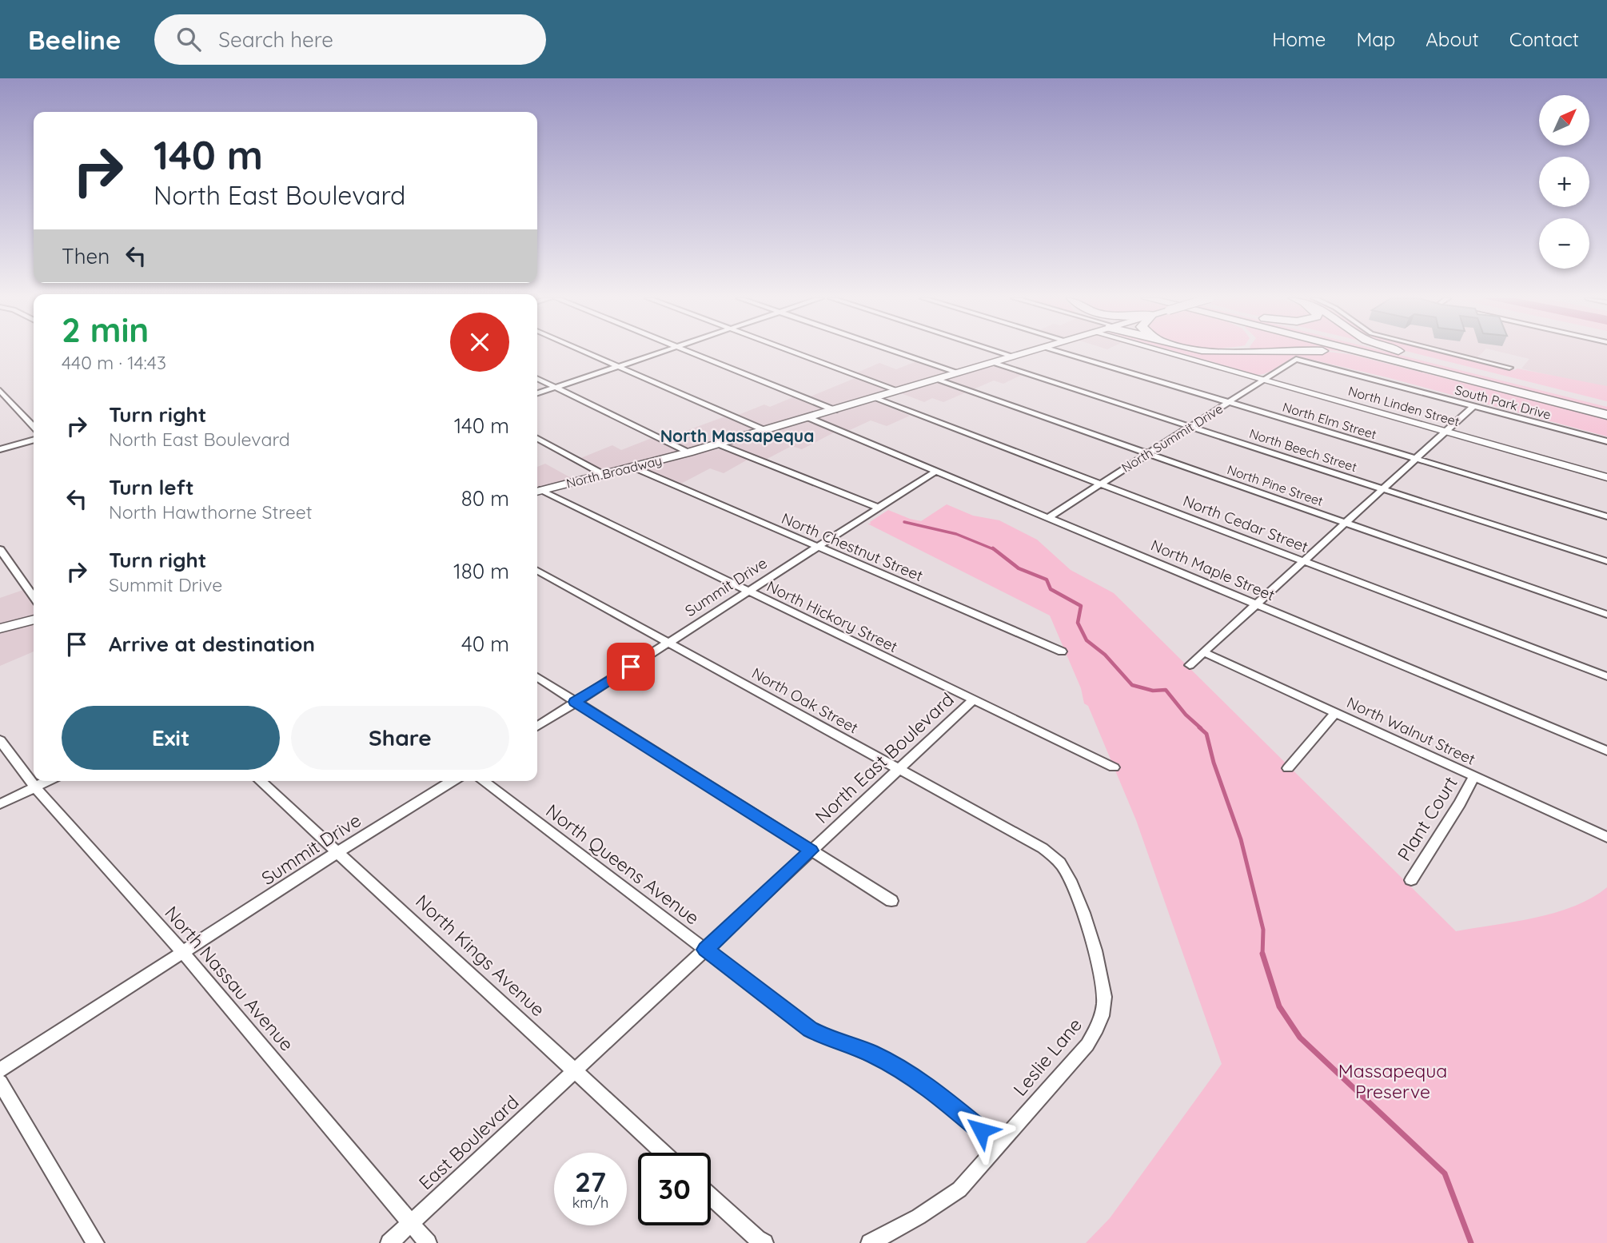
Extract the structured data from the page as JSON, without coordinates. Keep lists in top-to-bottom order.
{
  "streets": {
    "main road": ["North Broadway"],
    "street": [
      "South Park Drive",
      "North Linden Street",
      "North Elm Street",
      "North Summit Drive",
      "North Beech Street",
      "North Pine Street",
      "North Cedar Street",
      "North Chestnut Street",
      "North Maple Street",
      "Summit Drive",
      "North Hickory Street",
      "North Oak Street",
      "North Walnut Street",
      "North East Boulevard",
      "Plant Court",
      "North Queens Avenue",
      "North Kings Avenue",
      "North Nassau Avenue",
      "Leslie Lane",
      "East Boulevard"
    ]
  },
  "crossings": [
    ["South Park Drive", "North Summit Drive"],
    ["North Linden Street", "North Summit Drive"],
    ["North Elm Street", "North Summit Drive"],
    ["North Summit Drive", "North Beech Street"],
    ["North Summit Drive", "North Pine Street"],
    ["North Summit Drive", "North Cedar Street"],
    ["North Summit Drive", "North Maple Street"],
    ["North Beech Street", "North Broadway"],
    ["North Broadway", "North Pine Street"],
    ["North Broadway", "North Cedar Street"],
    ["North Broadway", "North Chestnut Street"],
    ["North Broadway", "North Maple Street"],
    ["North Chestnut Street", "Summit Drive"],
    ["North Maple Street", "Summit Drive"],
    ["Summit Drive", "North Hickory Street"],
    ["Summit Drive", "North Oak Street"],
    ["Summit Drive", "North Kings Avenue"],
    ["Summit Drive", "North Nassau Avenue"],
    ["North Hickory Street", "North East Boulevard"],
    ["North Oak Street", "North East Boulevard"],
    ["North Oak Street", "Leslie Lane"],
    ["North Walnut Street", "Plant Court"],
    ["North East Boulevard", "North Queens Avenue"],
    ["North East Boulevard", "North Kings Avenue"],
    ["North East Boulevard", "East Boulevard"],
    ["North Queens Avenue", "Leslie Lane"],
    ["North Kings Avenue", "East Boulevard"],
    ["North Nassau Avenue", "East Boulevard"]
  ],
  "districts": ["North Massapequa"],
  "parks": ["Massapequa Preserve"],
  "north": "top right",
  "page": {
    "header": "Beeline",
    "search": "Search here",
    "nav": [
      "Home",
      "Map",
      "About",
      "Contact"
    ],
    "map_buttons": ["+", "−"],
    "turn": ["140 m", "North East Boulevard"],
    "then": "Then",
    "heading": ["2 min", "440 m · 14:43"],
    "list": [
      {
        "name": "Turn right",
        "note": "North East Boulevard",
        "value": "140 m"
      },
      {
        "name": "Turn left",
        "note": "North Hawthorne Street",
        "value": "80 m"
      },
      {
        "name": "Turn right",
        "note": "Summit Drive",
        "value": "180 m"
      },
      {
        "name": "Arrive at destination",
        "value": "40 m"
      }
    ],
    "buttons": ["Exit", "Share"],
    "speed": "27 km/h",
    "limit": "30"
  }
}
